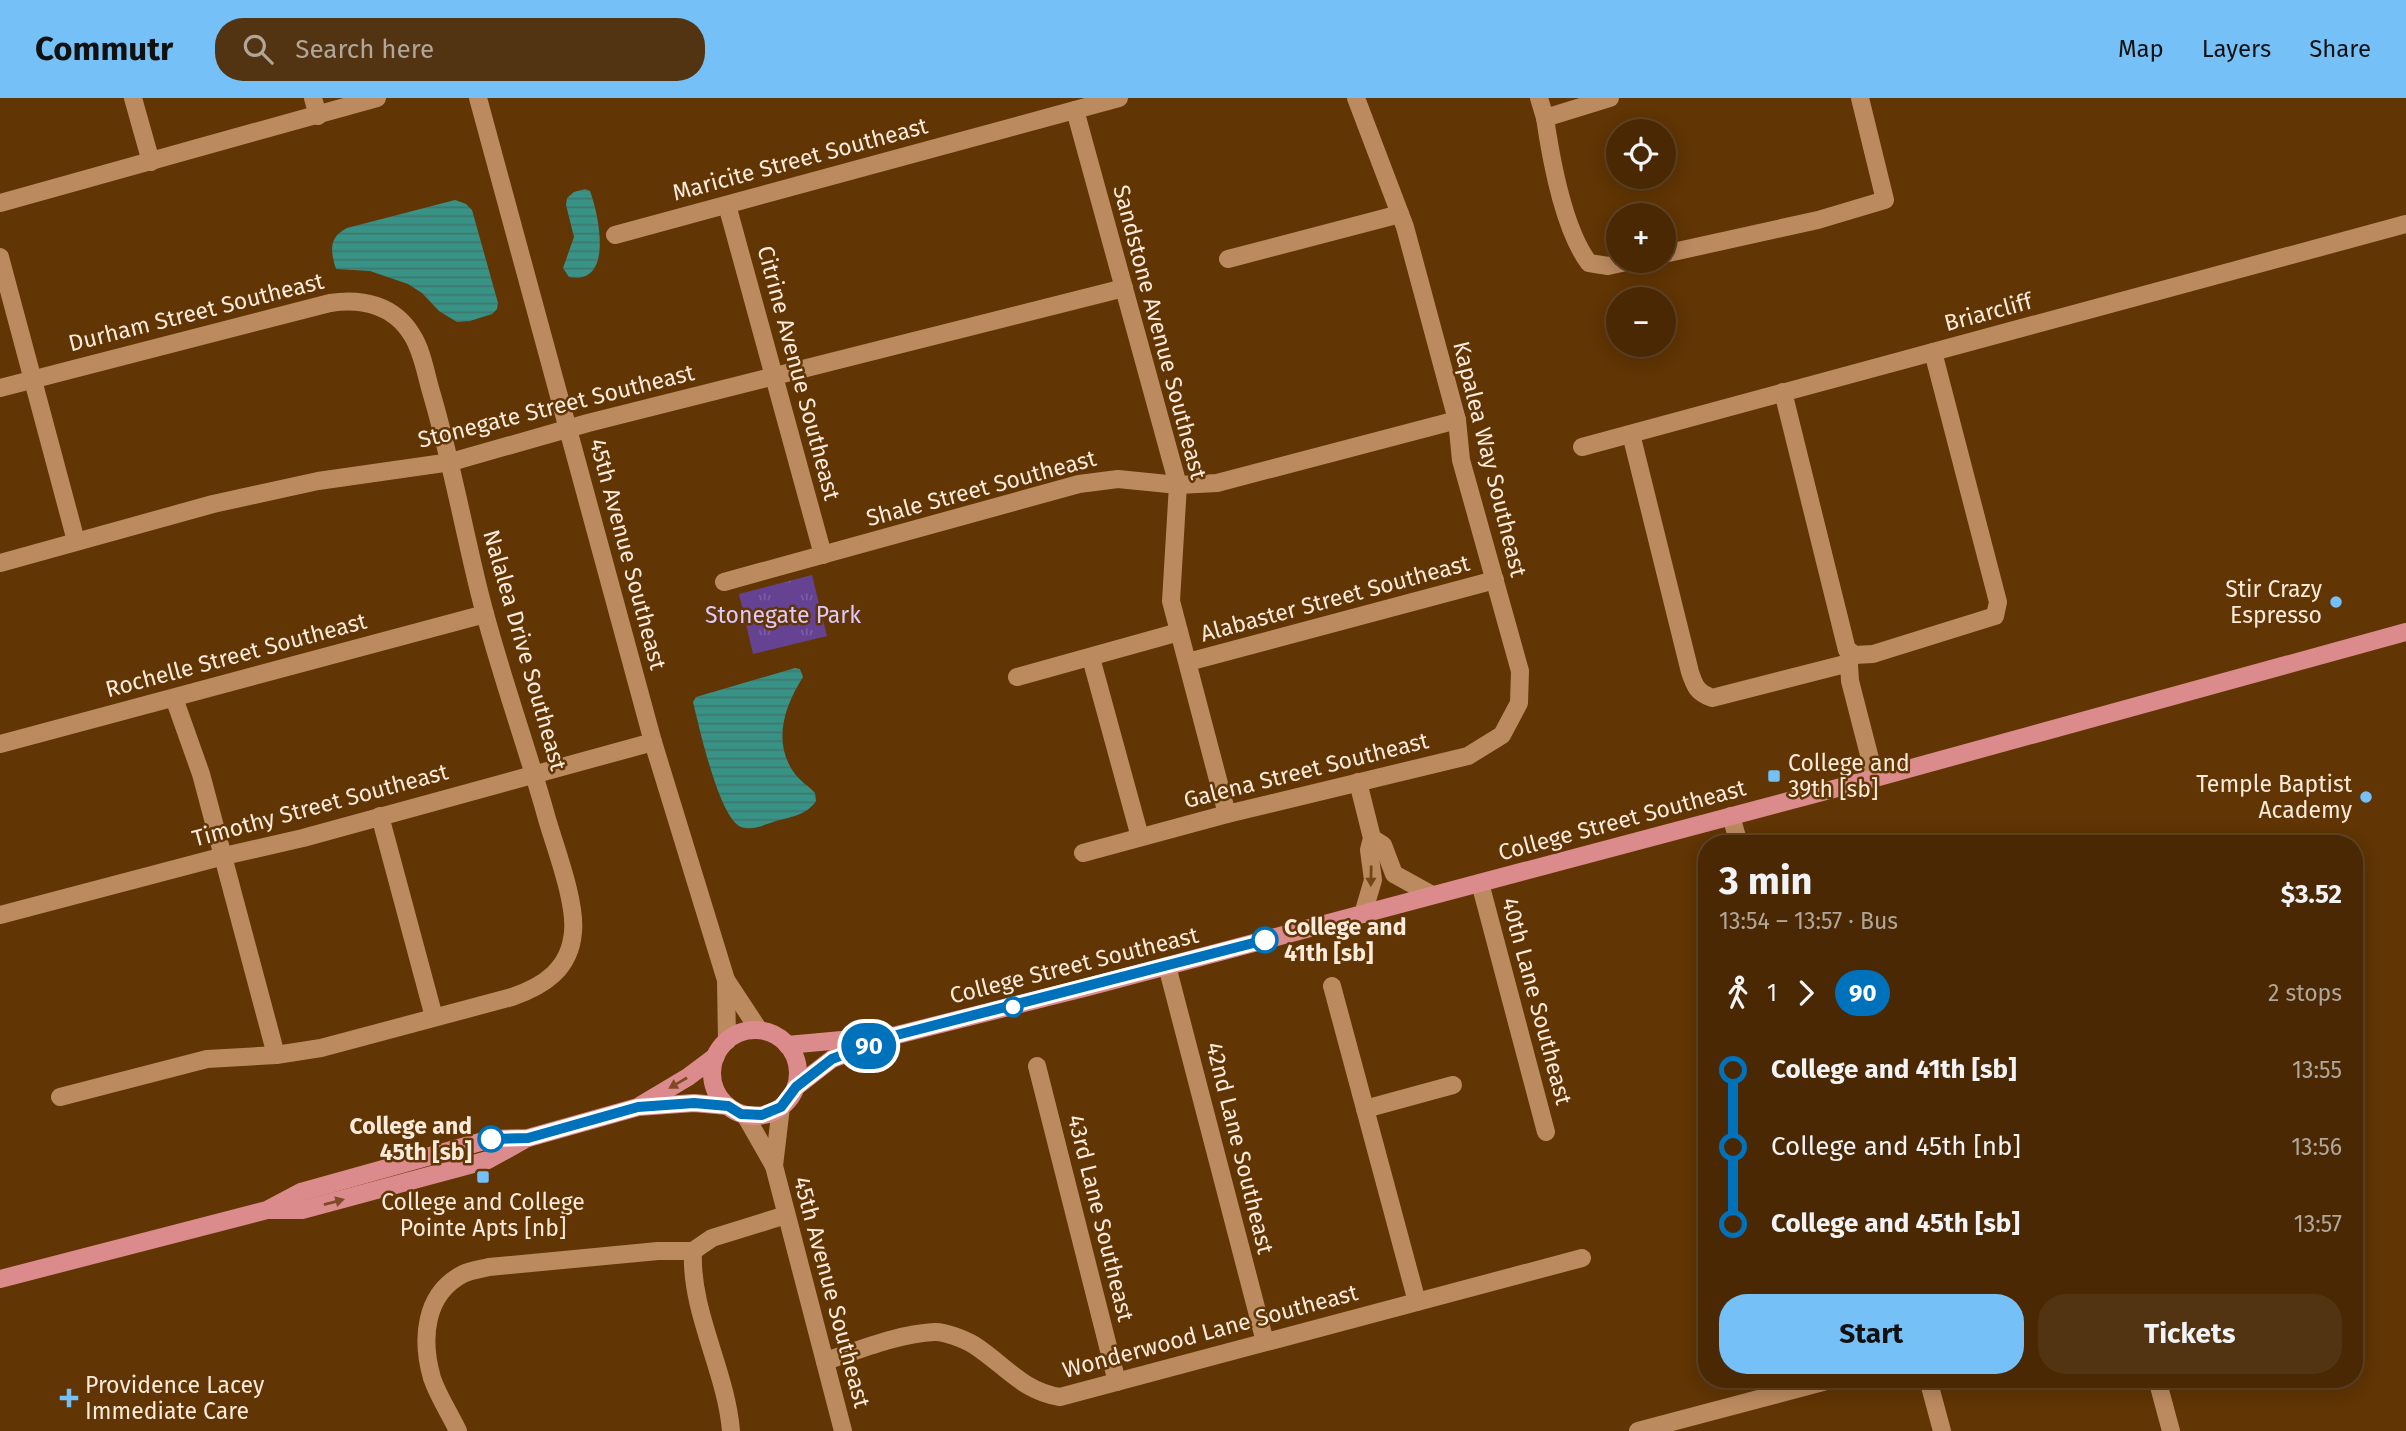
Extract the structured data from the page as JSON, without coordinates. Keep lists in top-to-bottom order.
{
  "streets": {
    "main road": ["College Street Southeast"],
    "street": [
      "Maricite Street Southeast",
      "Durham Street Southeast",
      "Briarcliff",
      "Sandstone Avenue Southeast",
      "Citrine Avenue Southeast",
      "Stonegate Street Southeast",
      "Kapalea Way Southeast",
      "Shale Street Southeast",
      "45th Avenue Southeast",
      "Alabaster Street Southeast",
      "Nalalea Drive Southeast",
      "Rochelle Street Southeast",
      "Galena Street Southeast",
      "Timothy Street Southeast",
      "40th Lane Southeast",
      "42nd Lane Southeast",
      "43rd Lane Southeast",
      "Wonderwood Lane Southeast"
    ]
  },
  "crossings": [
    ["Maricite Street Southeast", "Sandstone Avenue Southeast"],
    ["Maricite Street Southeast", "Citrine Avenue Southeast"],
    ["Durham Street Southeast", "Nalalea Drive Southeast"],
    ["Sandstone Avenue Southeast", "Stonegate Street Southeast"],
    ["Sandstone Avenue Southeast", "Shale Street Southeast"],
    ["Sandstone Avenue Southeast", "Alabaster Street Southeast"],
    ["Sandstone Avenue Southeast", "Galena Street Southeast"],
    ["Citrine Avenue Southeast", "Stonegate Street Southeast"],
    ["Citrine Avenue Southeast", "Shale Street Southeast"],
    ["Stonegate Street Southeast", "45th Avenue Southeast"],
    ["Stonegate Street Southeast", "Nalalea Drive Southeast"],
    ["Kapalea Way Southeast", "Shale Street Southeast"],
    ["Kapalea Way Southeast", "Alabaster Street Southeast"],
    ["Kapalea Way Southeast", "Galena Street Southeast"],
    ["45th Avenue Southeast", "Timothy Street Southeast"],
    ["45th Avenue Southeast", "College Street Southeast"],
    ["45th Avenue Southeast", "Wonderwood Lane Southeast"],
    ["Nalalea Drive Southeast", "Rochelle Street Southeast"],
    ["Nalalea Drive Southeast", "Timothy Street Southeast"],
    ["College Street Southeast", "40th Lane Southeast"],
    ["College Street Southeast", "42nd Lane Southeast"],
    ["42nd Lane Southeast", "Wonderwood Lane Southeast"],
    ["43rd Lane Southeast", "Wonderwood Lane Southeast"]
  ],
  "parks": ["Stonegate Park"],
  "places": {
    "other": [
      "Stir Crazy Espresso",
      "Temple Baptist Academy",
      "College and 41th [sb]",
      "College and 45th [sb]"
    ],
    "transit": ["College and 39th [sb]", "College and College Pointe Apts [nb]"],
    "health": ["Providence Lacey Immediate Care"]
  },
  "lines": ["bus line 90"],
  "page": {
    "header": "Commutr",
    "search": "Search here",
    "nav": ["Map", "Layers", "Share"],
    "on_map": "90",
    "map_buttons": ["+", "−"],
    "heading": ["3 min", "13:54 – 13:57 · Bus", "$3.52"],
    "legs": ["1", "90", "2 stops"],
    "list": [
      {
        "name": "College and 41th [sb]",
        "value": "13:55"
      },
      {
        "name": "College and 45th [nb]",
        "value": "13:56"
      },
      {
        "name": "College and 45th [sb]",
        "value": "13:57"
      }
    ],
    "buttons": ["Start", "Tickets"]
  }
}
